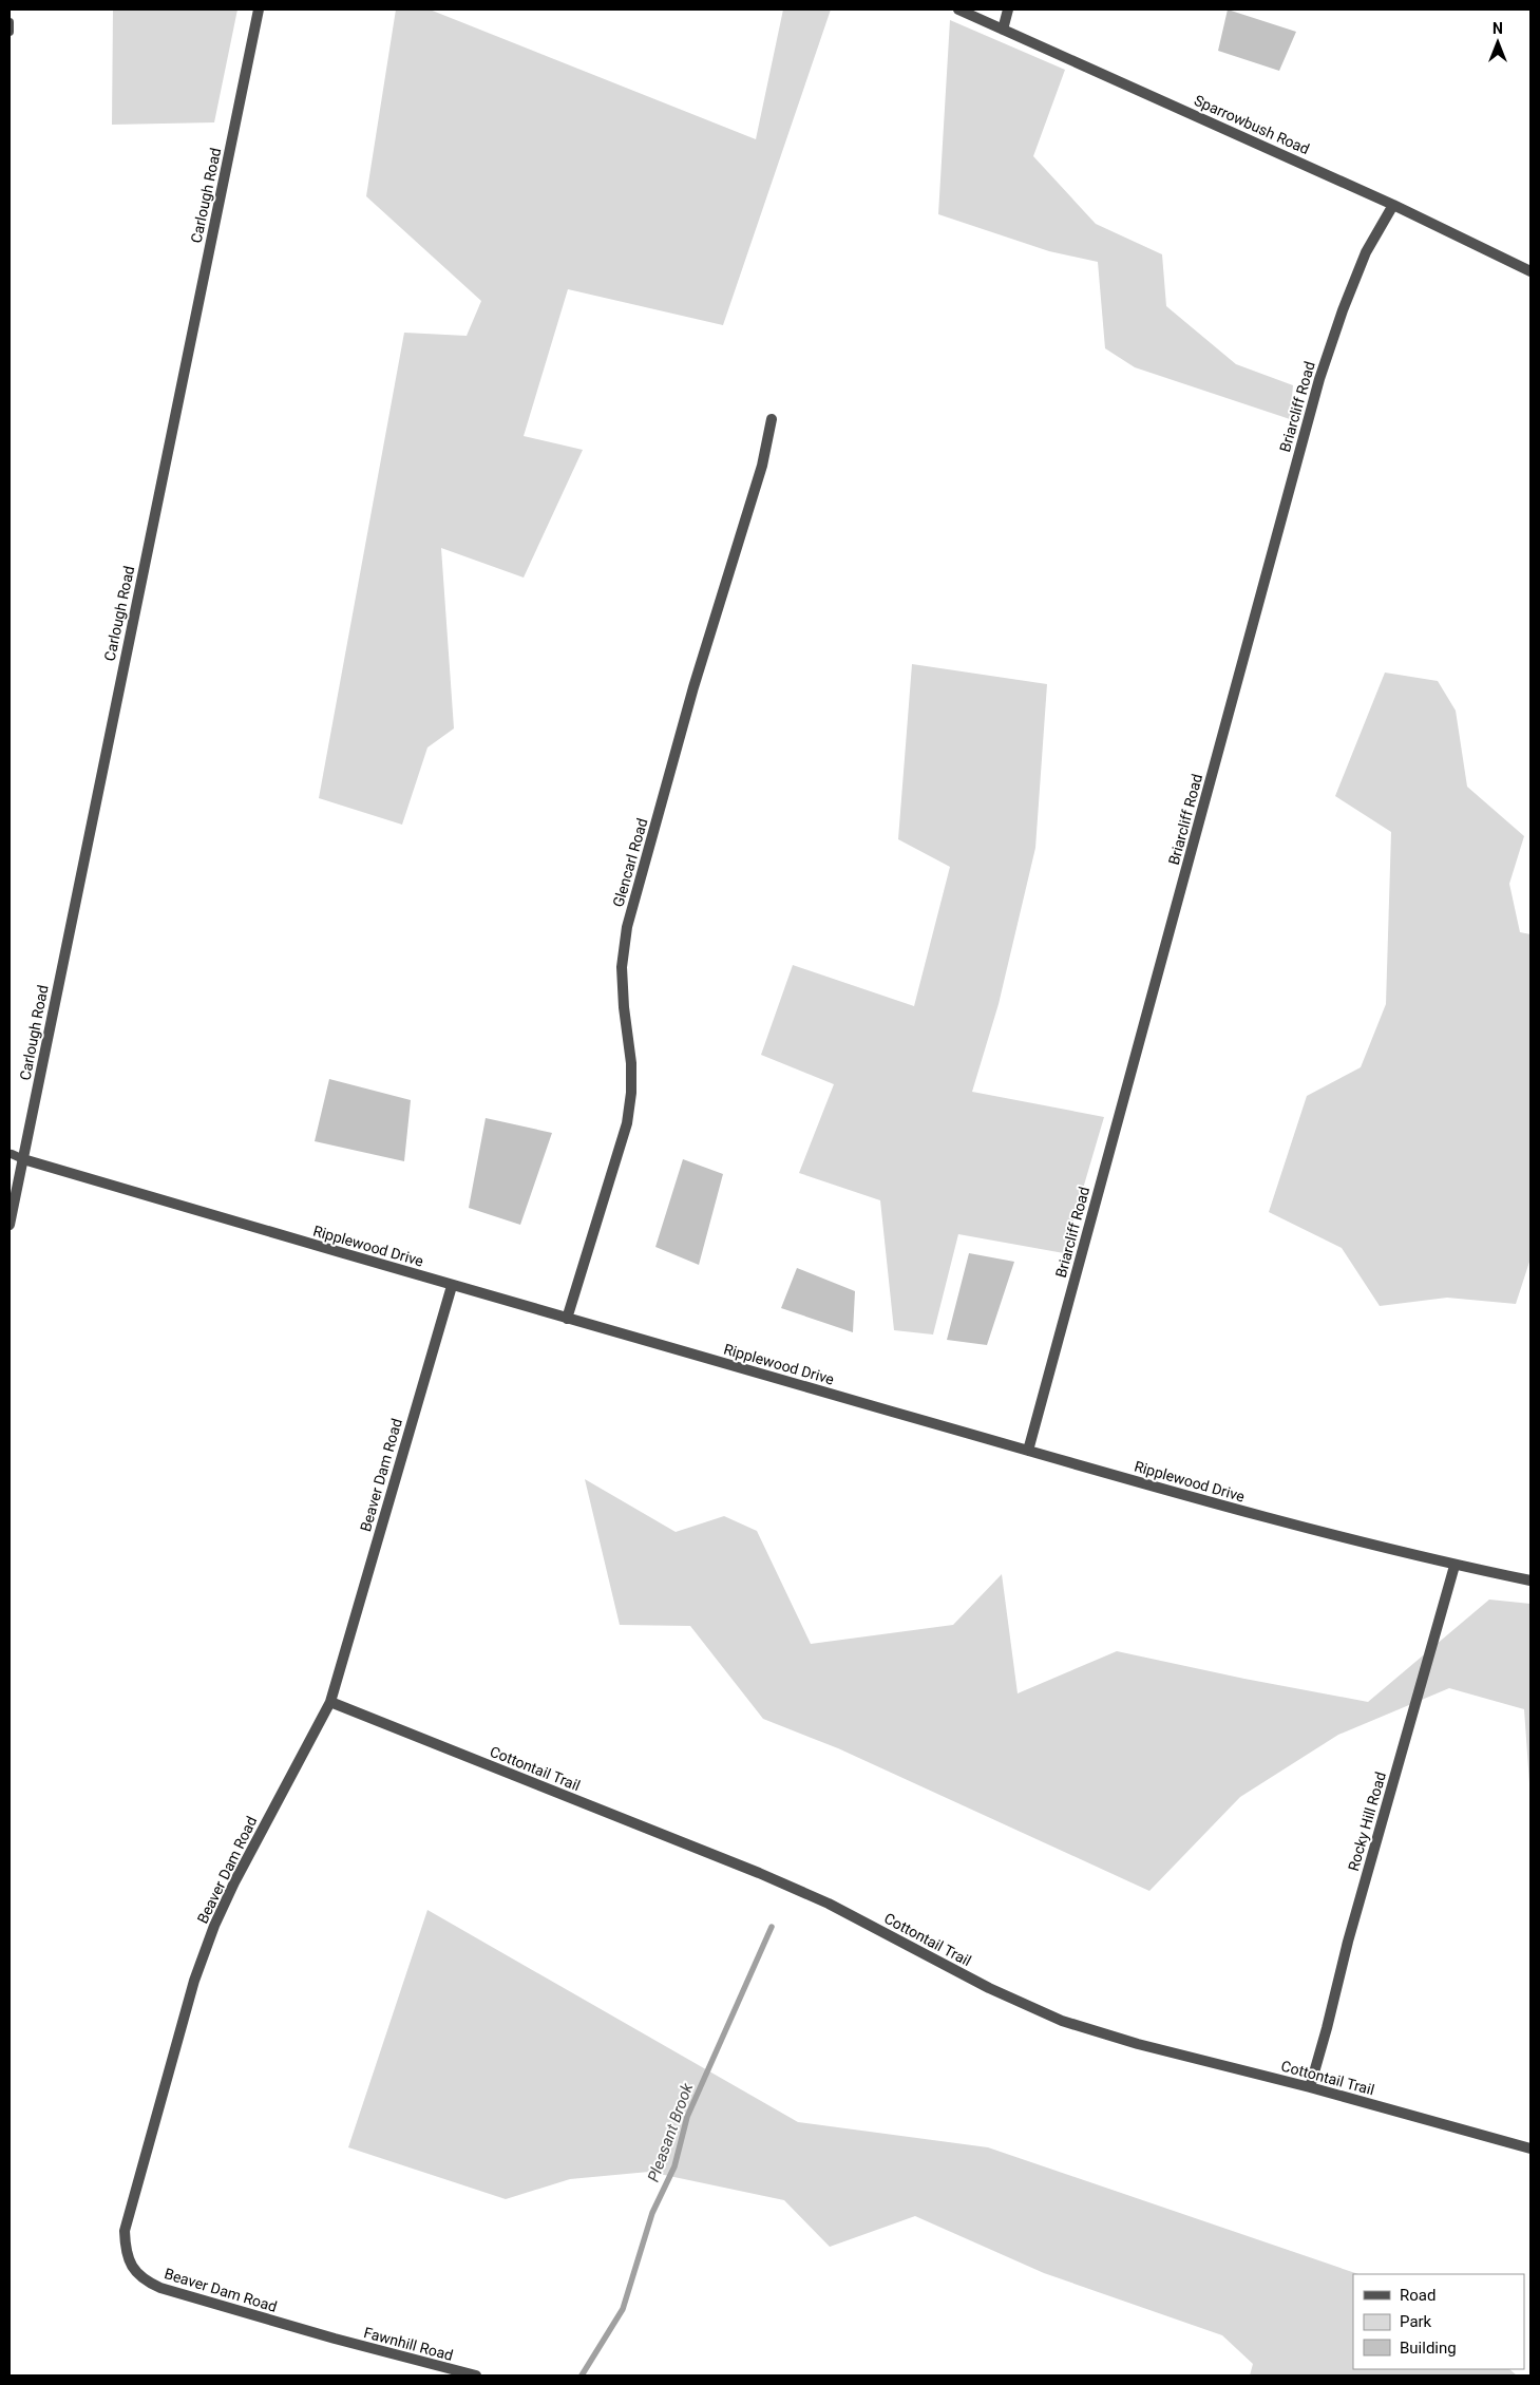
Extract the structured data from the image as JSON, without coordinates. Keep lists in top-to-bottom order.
{
  "streets": {
    "street": [
      "Sparrowbush Road",
      "Carlough Road",
      "Briarcliff Road",
      "Glencarl Road",
      "Ripplewood Drive",
      "Beaver Dam Road",
      "Cottontail Trail",
      "Rocky Hill Road",
      "Fawnhill Road"
    ]
  },
  "crossings": [
    ["Sparrowbush Road", "Briarcliff Road"],
    ["Carlough Road", "Ripplewood Drive"],
    ["Briarcliff Road", "Ripplewood Drive"],
    ["Glencarl Road", "Ripplewood Drive"],
    ["Ripplewood Drive", "Beaver Dam Road"],
    ["Ripplewood Drive", "Rocky Hill Road"],
    ["Beaver Dam Road", "Cottontail Trail"],
    ["Beaver Dam Road", "Fawnhill Road"],
    ["Cottontail Trail", "Rocky Hill Road"]
  ],
  "water": ["Pleasant Brook"],
  "legend": ["Road", "Park", "Building"],
  "north": "top"
}
